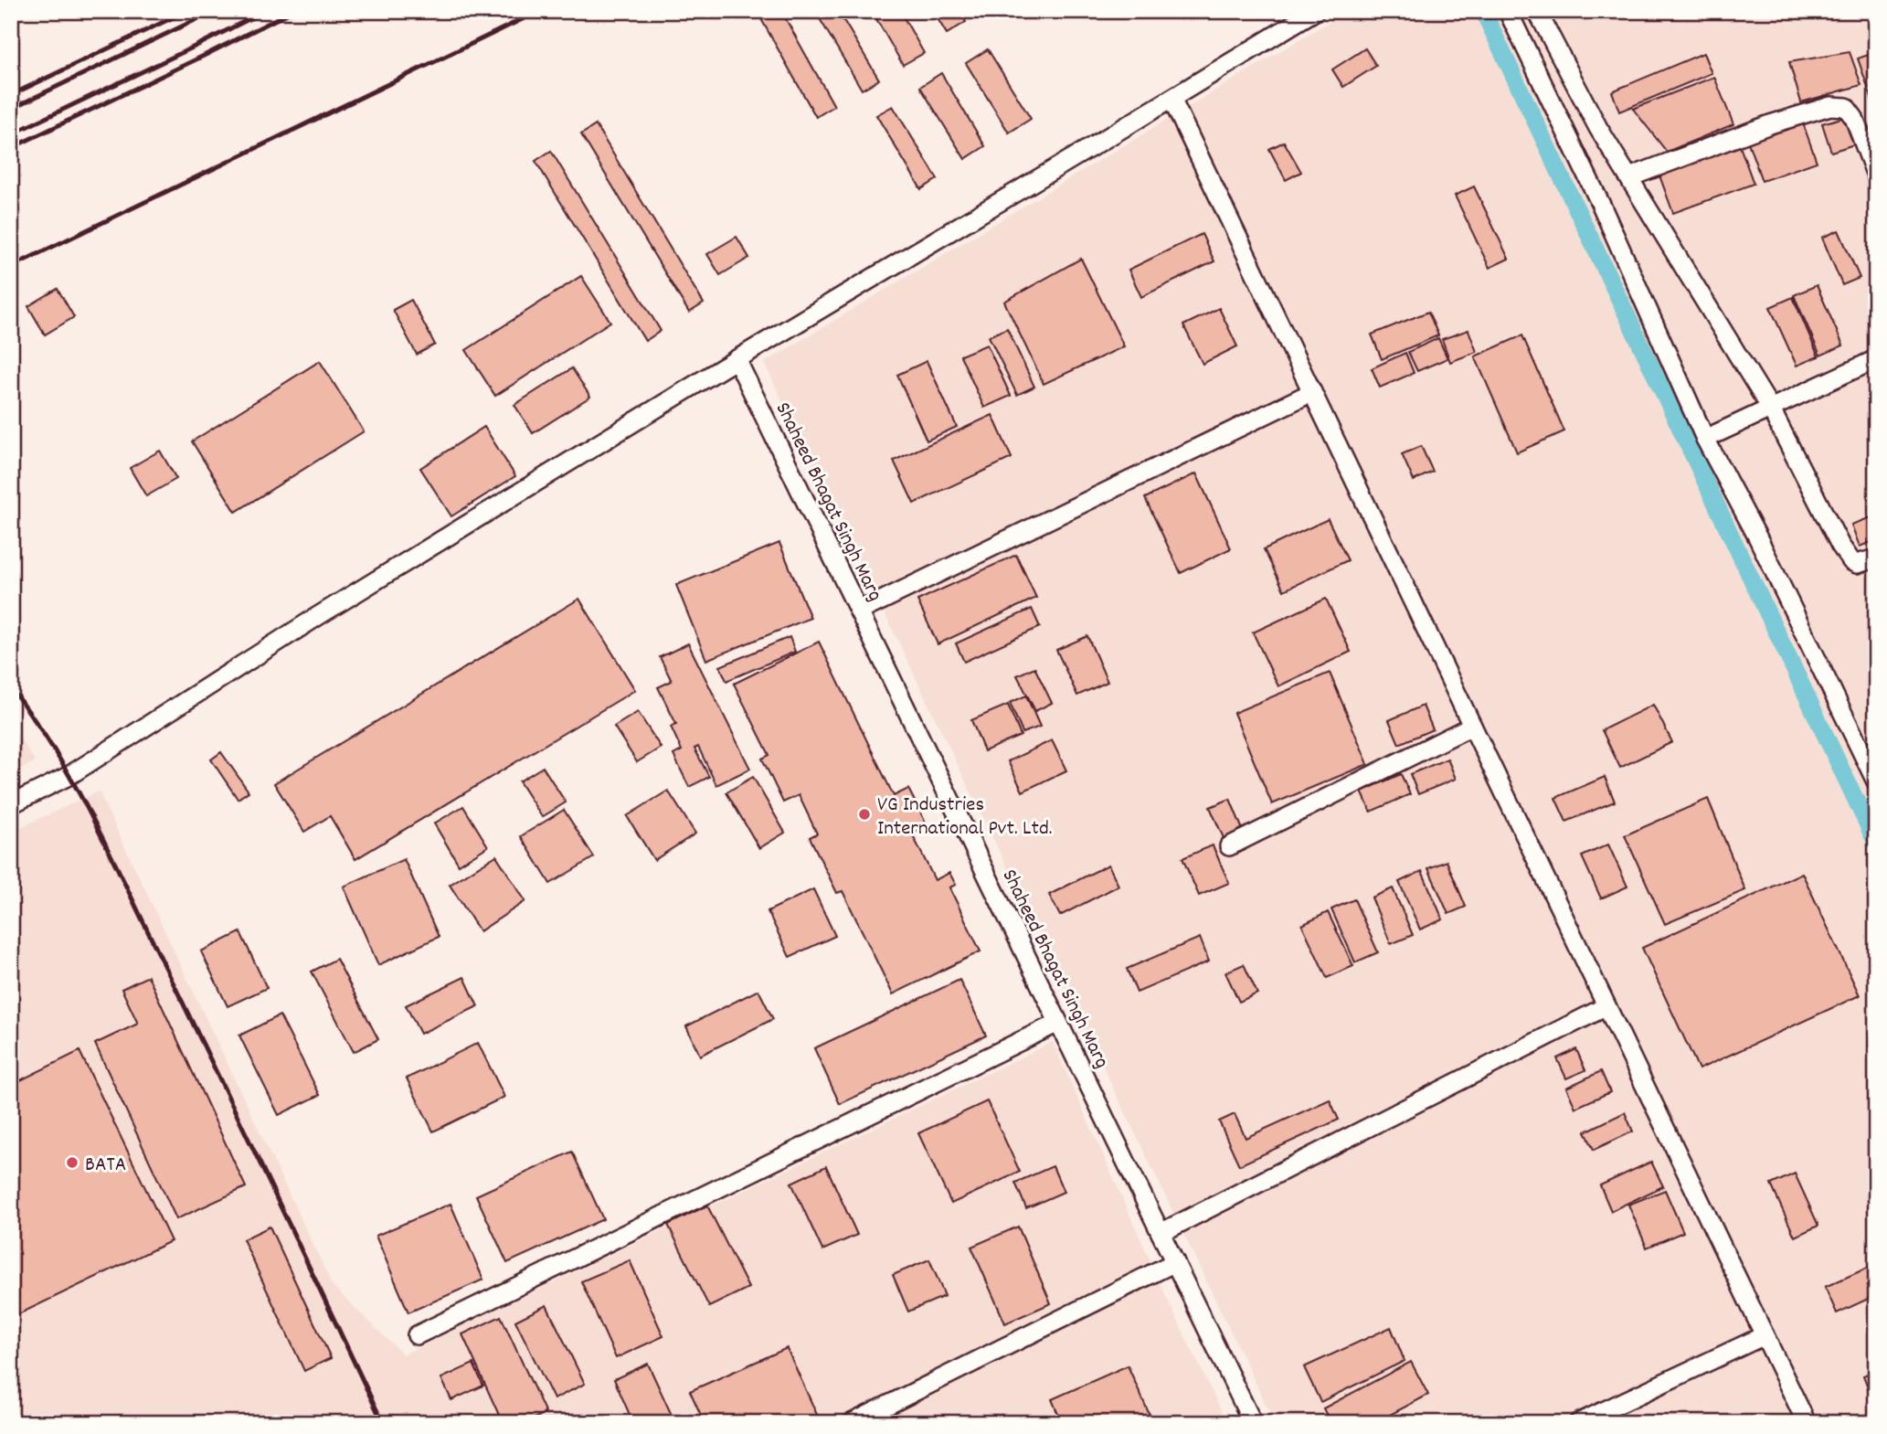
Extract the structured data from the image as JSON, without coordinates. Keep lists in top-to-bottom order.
{
  "streets": {
    "street": ["Shaheed Bhagat Singh Marg"]
  },
  "places": ["VG Industries International Pvt. Ltd.", "BATA"]
}
